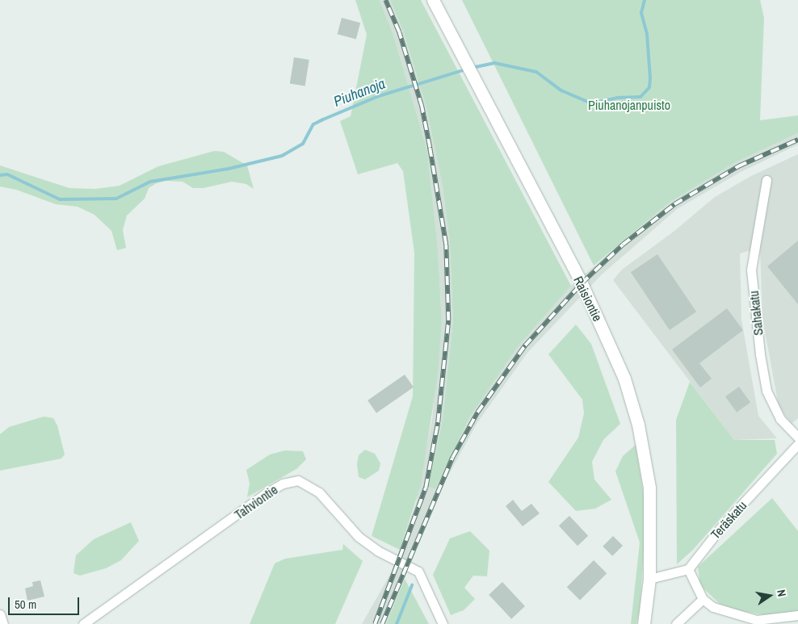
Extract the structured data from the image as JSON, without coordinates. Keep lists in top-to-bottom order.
{
  "streets": {
    "main road": ["Raisiontie"],
    "street": ["Sahakatu", "Tahviontie", "Teräskatu"]
  },
  "water": ["Piuhanoja"],
  "parks": ["Piuhanojanpuisto"],
  "scale_bar": "50 m",
  "north": "right"
}
